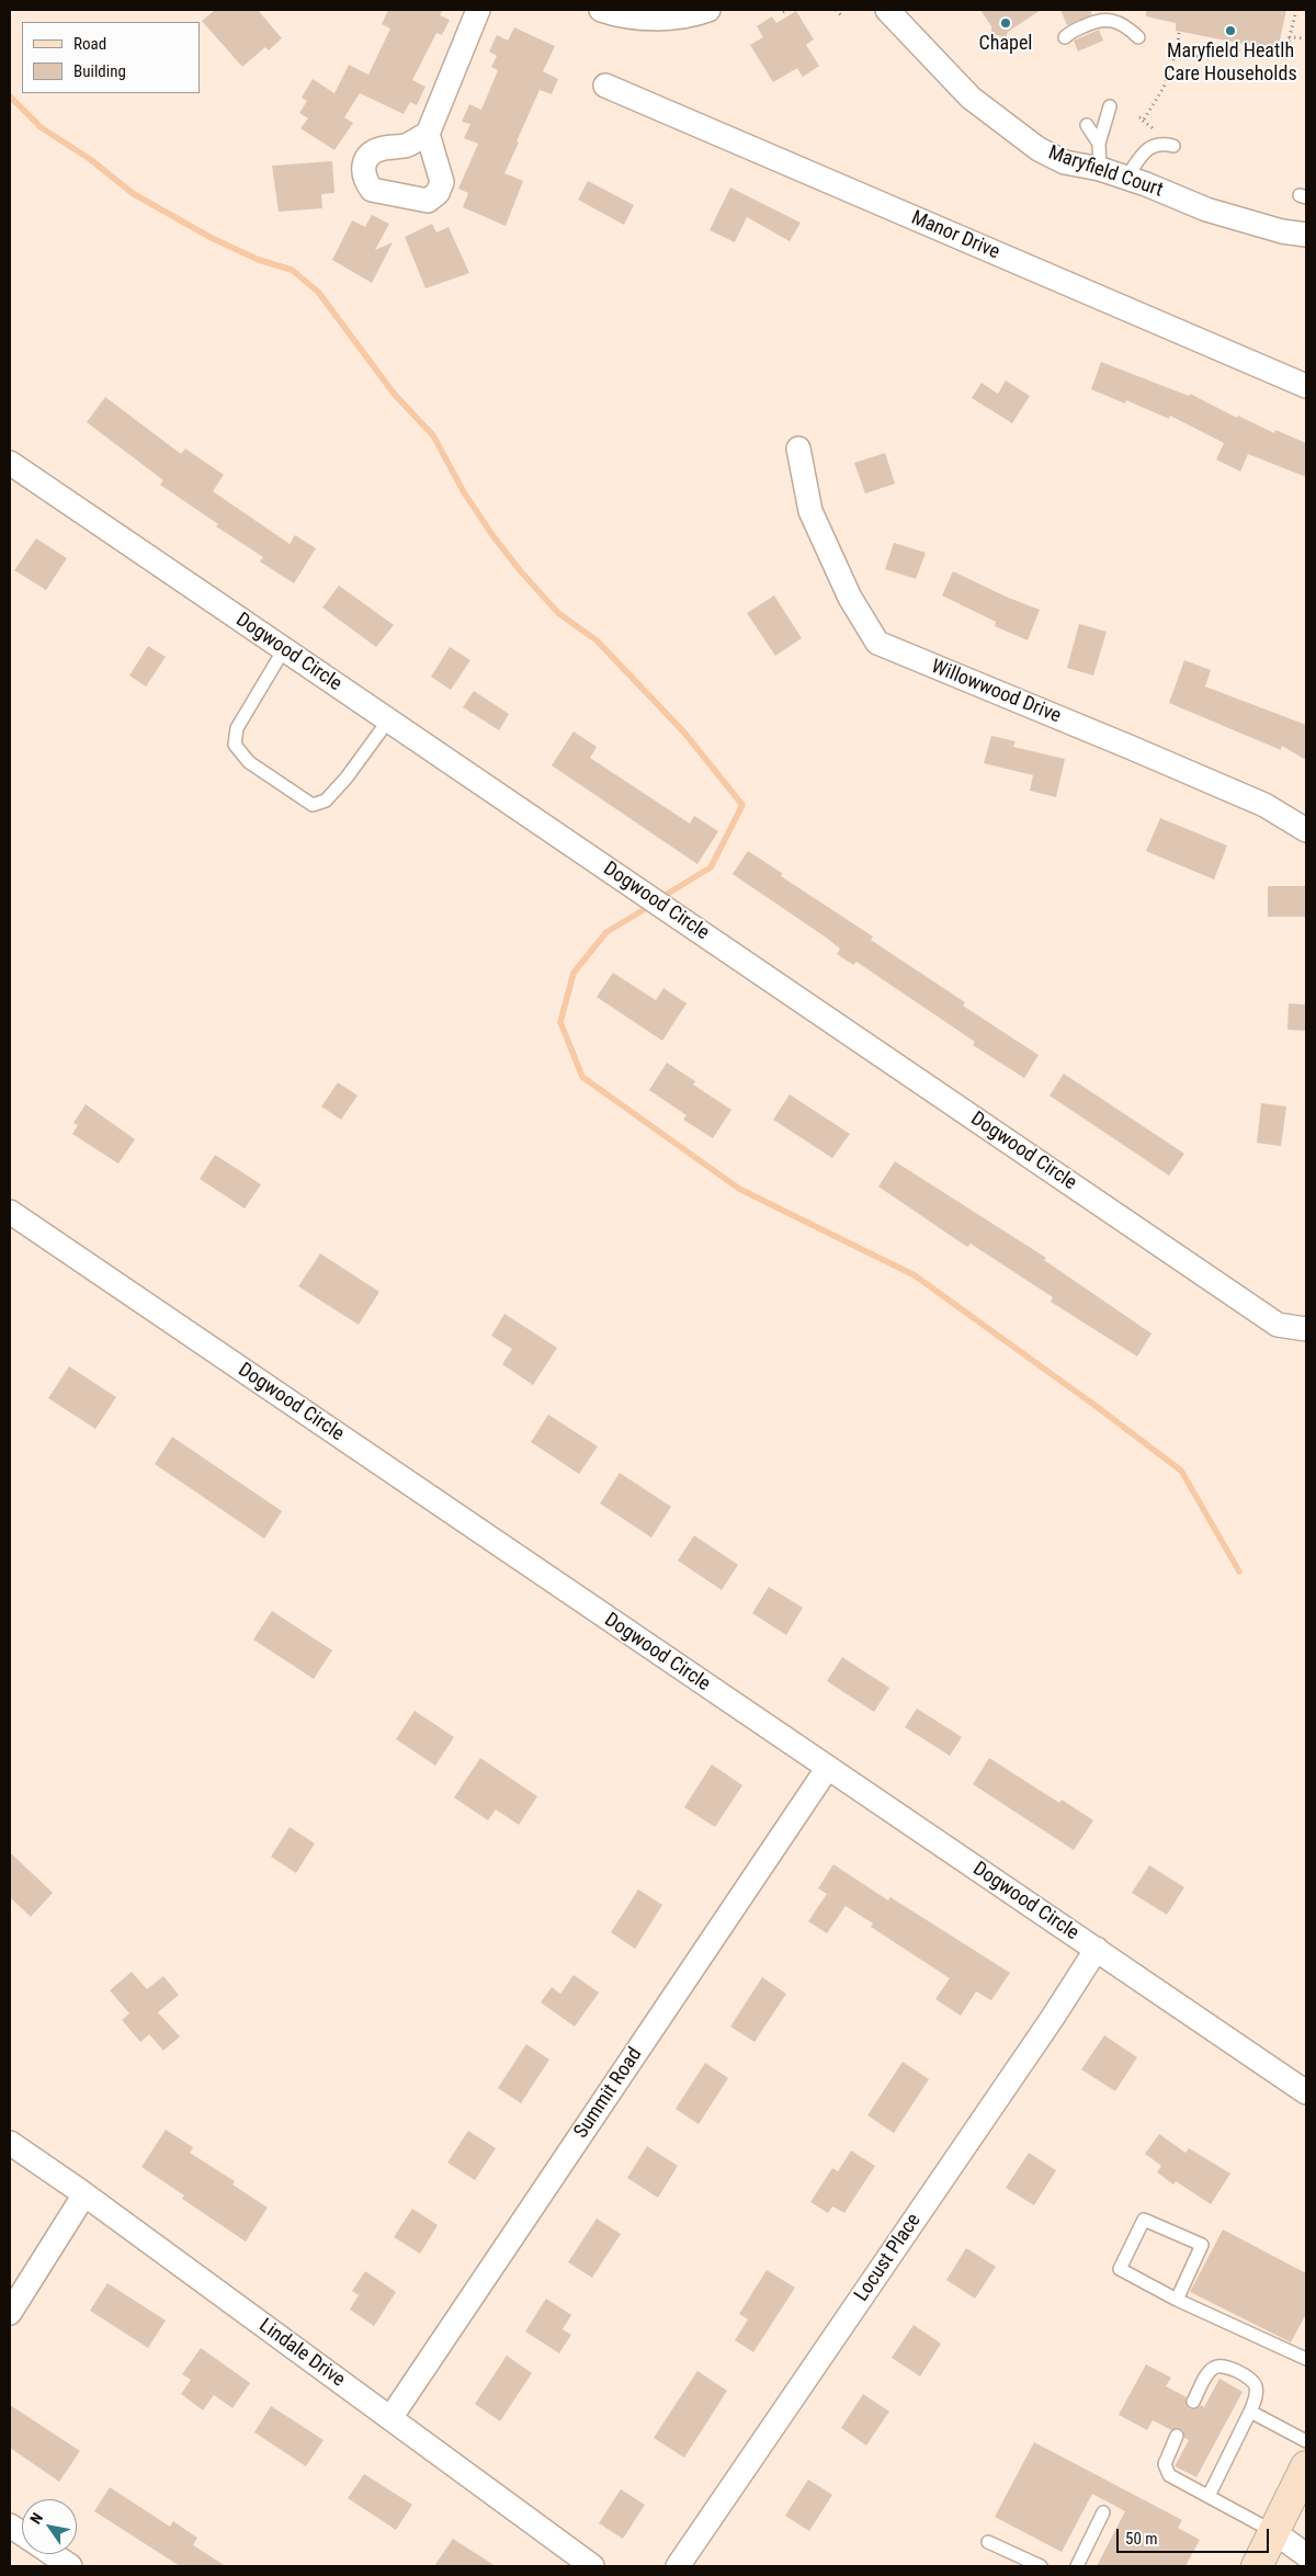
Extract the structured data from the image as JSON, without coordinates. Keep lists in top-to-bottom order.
{
  "streets": {
    "street": [
      "Maryfield Court",
      "Manor Drive",
      "Dogwood Circle",
      "Willowwood Drive",
      "Summit Road",
      "Locust Place",
      "Lindale Drive"
    ]
  },
  "crossings": [
    ["Dogwood Circle", "Summit Road"],
    ["Dogwood Circle", "Locust Place"],
    ["Summit Road", "Lindale Drive"]
  ],
  "places": ["Chapel", "Maryfield Heatlh Care Households"],
  "legend": ["Road", "Building"],
  "scale_bar": "50 m",
  "north": "top left"
}
